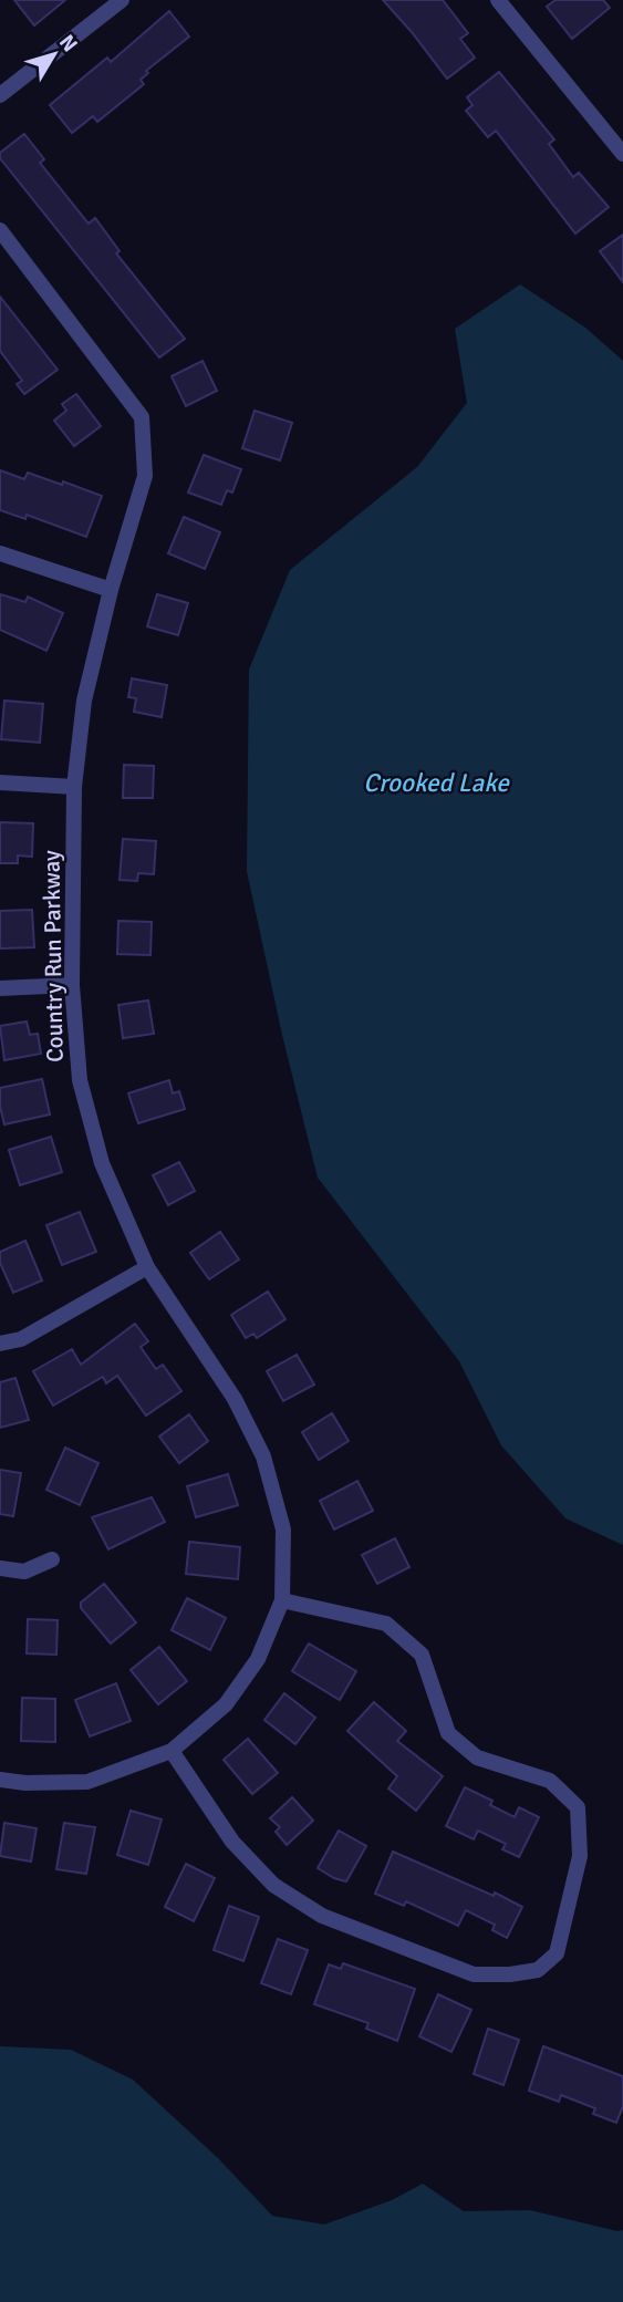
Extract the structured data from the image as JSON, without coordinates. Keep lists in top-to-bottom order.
{
  "streets": {
    "street": ["Country Run Parkway"]
  },
  "water": ["Crooked Lake"],
  "north": "top right"
}
